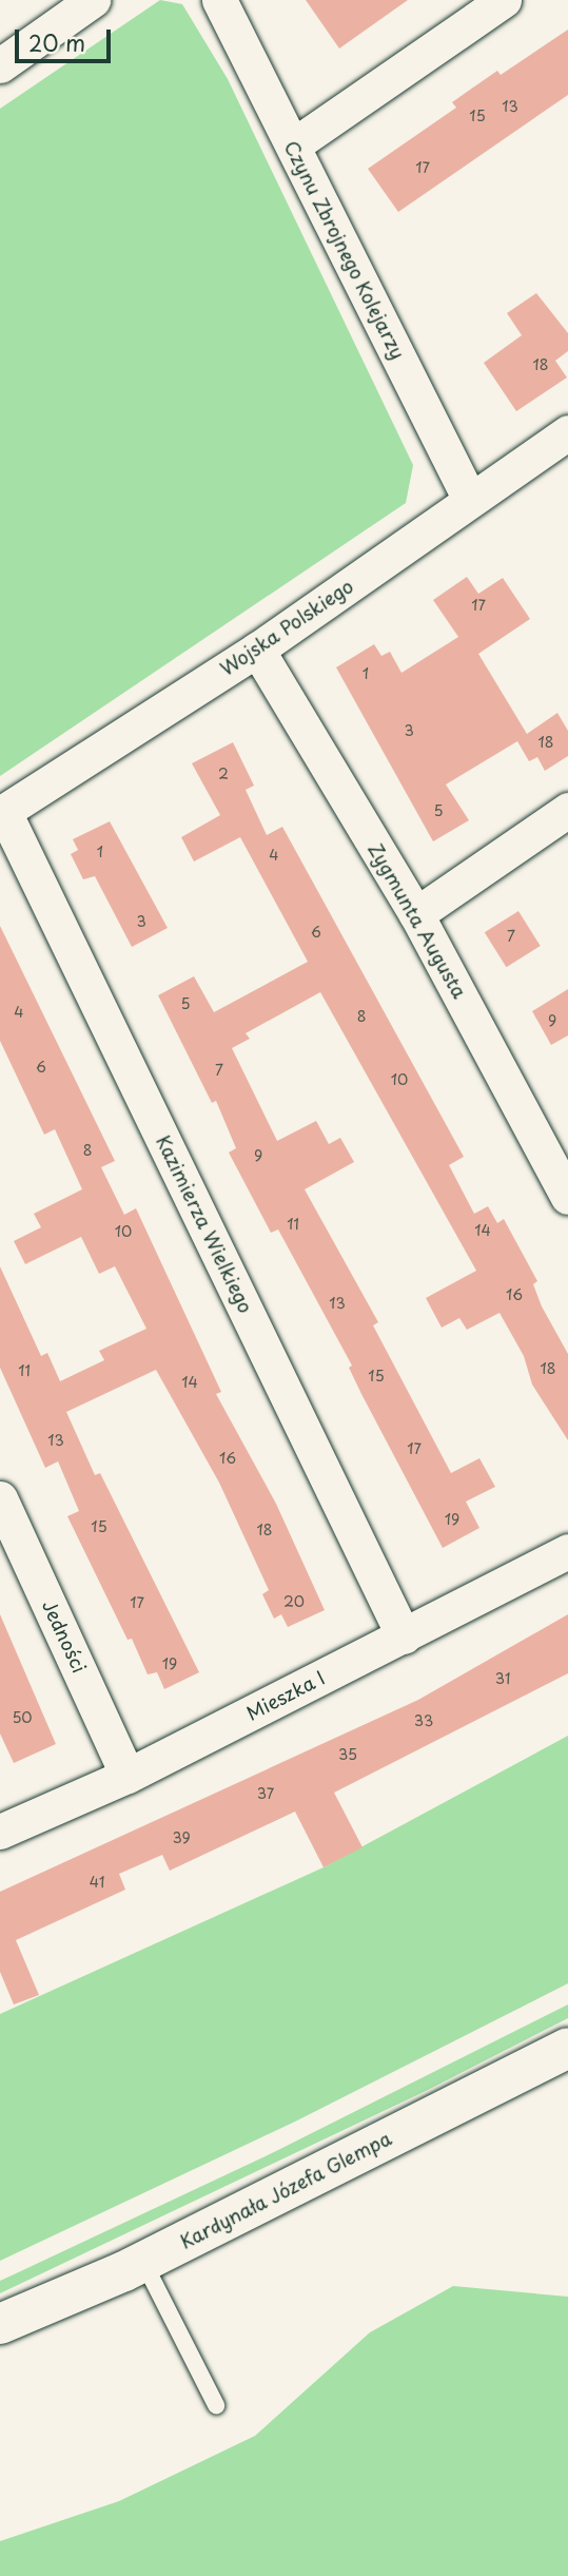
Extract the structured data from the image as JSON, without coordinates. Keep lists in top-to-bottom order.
{
  "streets": {
    "main road": ["Kardynała Józefa Glempa"],
    "street": [
      "Czynu Zbrojnego Kolejarzy",
      "Wojska Polskiego",
      "Zygmunta Augusta",
      "Kazimierza Wielkiego",
      "Jedności",
      "Mieszka I"
    ]
  },
  "crossings": [
    ["Czynu Zbrojnego Kolejarzy", "Wojska Polskiego"],
    ["Wojska Polskiego", "Zygmunta Augusta"],
    ["Wojska Polskiego", "Kazimierza Wielkiego"],
    ["Kazimierza Wielkiego", "Mieszka I"],
    ["Jedności", "Mieszka I"]
  ],
  "house_numbers": [
    "13",
    "15",
    "17",
    "18",
    "17",
    "1",
    "3",
    "18",
    "2",
    "5",
    "1",
    "4",
    "3",
    "6",
    "7",
    "5",
    "4",
    "8",
    "9",
    "6",
    "7",
    "10",
    "8",
    "9",
    "11",
    "14",
    "10",
    "16",
    "13",
    "18",
    "11",
    "15",
    "14",
    "13",
    "17",
    "16",
    "19",
    "15",
    "18",
    "20",
    "17",
    "19",
    "31",
    "50",
    "33",
    "35",
    "37",
    "39",
    "41"
  ],
  "scale_bar": "20 m"
}
